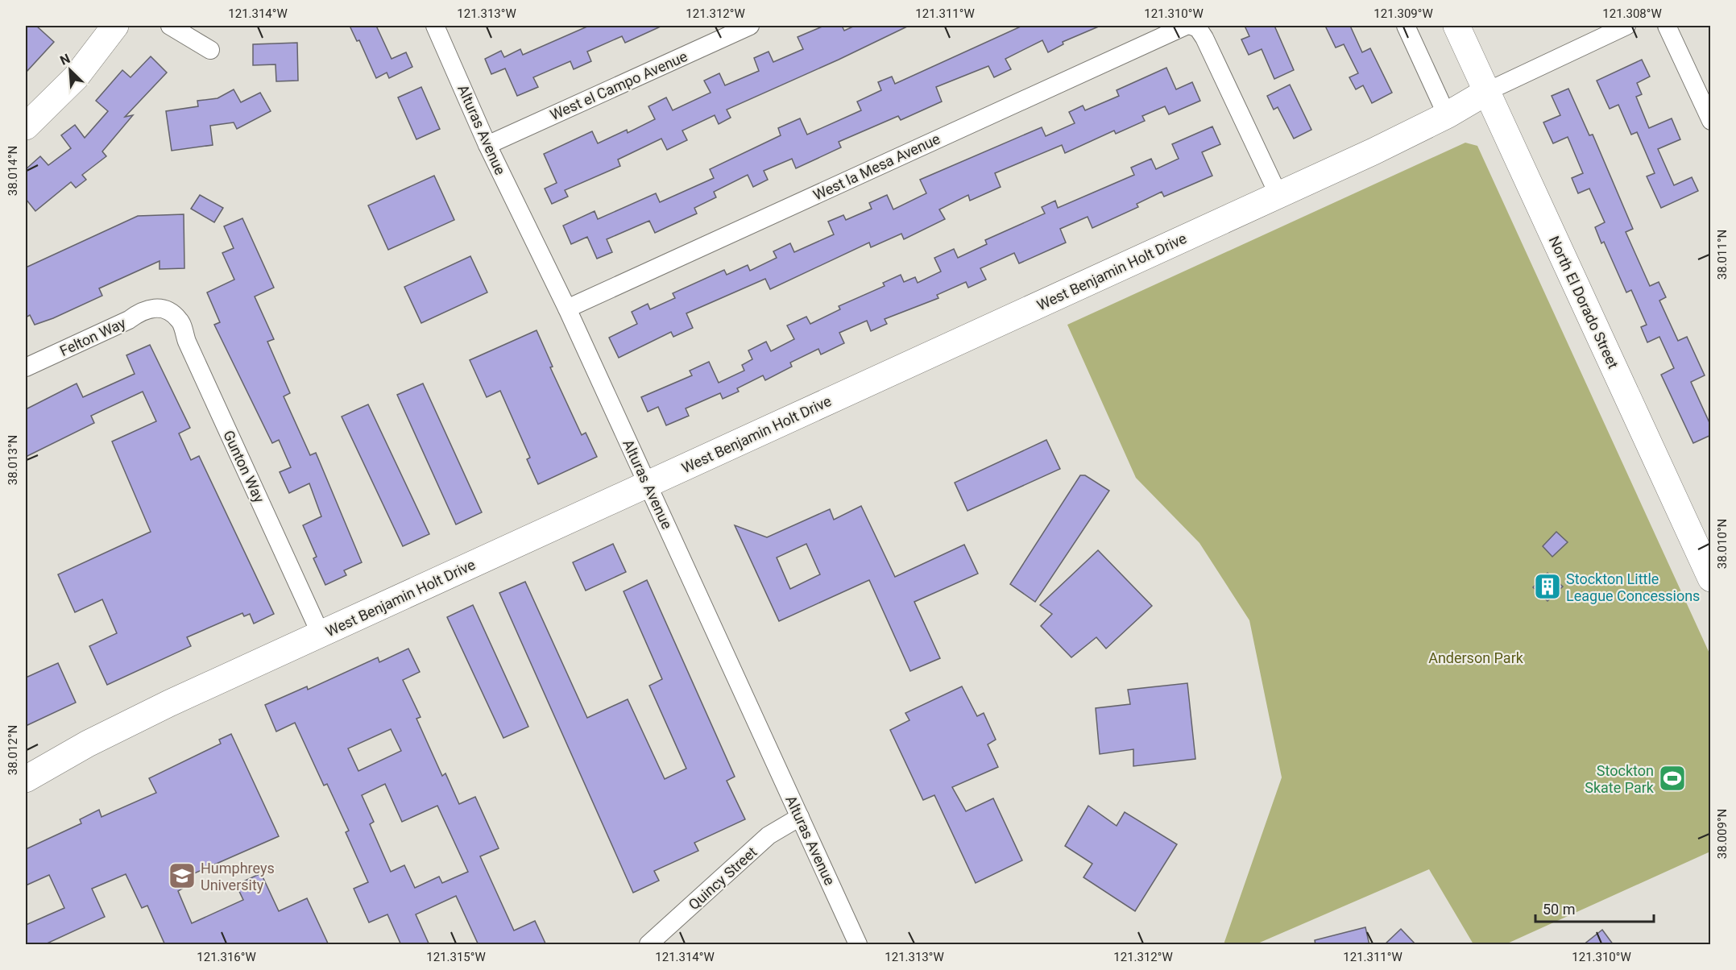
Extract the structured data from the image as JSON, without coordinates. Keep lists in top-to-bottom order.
{
  "streets": {
    "main road": ["West Benjamin Holt Drive", "North El Dorado Street"],
    "street": [
      "West el Campo Avenue",
      "Alturas Avenue",
      "West la Mesa Avenue",
      "Felton Way",
      "Gunton Way",
      "Quincy Street"
    ]
  },
  "crossings": [
    ["West el Campo Avenue", "Alturas Avenue"],
    ["Alturas Avenue", "West la Mesa Avenue"],
    ["Alturas Avenue", "West Benjamin Holt Drive"],
    ["Alturas Avenue", "Quincy Street"],
    ["West Benjamin Holt Drive", "North El Dorado Street"],
    ["West Benjamin Holt Drive", "Gunton Way"],
    ["Felton Way", "Gunton Way"]
  ],
  "parks": ["Anderson Park"],
  "places": {
    "building": ["Stockton Little League Concessions"],
    "sports": ["Stockton Skate Park"],
    "school or university": ["Humphreys University"]
  },
  "scale_bar": "50 m",
  "north": "top left",
  "coordinates": [
    "121.314°W",
    "121.313°W",
    "121.312°W",
    "121.311°W",
    "121.310°W",
    "121.309°W",
    "121.308°W",
    "38.014°N",
    "38.011°N",
    "38.013°N",
    "38.010°N",
    "38.012°N",
    "38.009°N",
    "121.316°W",
    "121.315°W"
  ]
}
